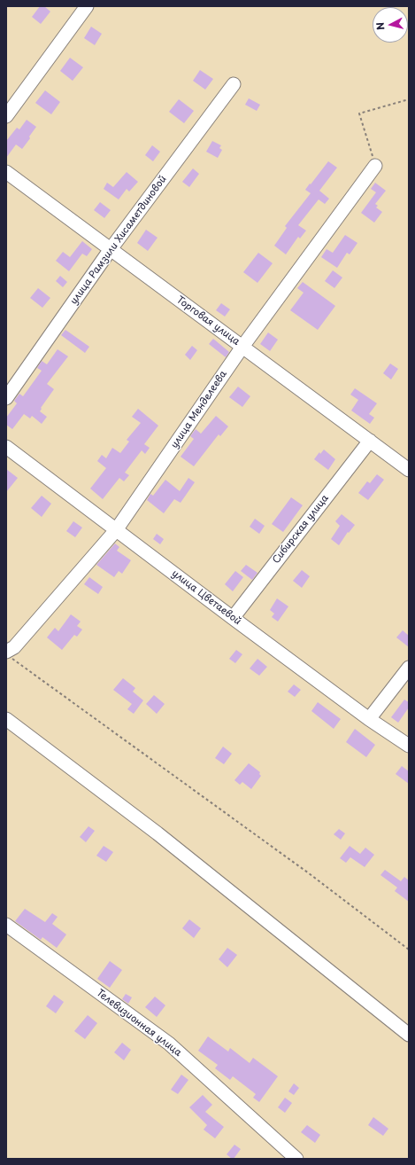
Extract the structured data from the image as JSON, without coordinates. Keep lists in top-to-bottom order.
{
  "streets": {
    "street": [
      "улица Рамзили Хисаметдиновой",
      "Торговая улица",
      "улица Менделеева",
      "Сибирская улица",
      "улица Цветаевой",
      "Телевизионная улица"
    ]
  },
  "crossings": [
    ["улица Рамзили Хисаметдиновой", "Торговая улица"],
    ["Торговая улица", "улица Менделеева"],
    ["Торговая улица", "Сибирская улица"],
    ["улица Менделеева", "улица Цветаевой"],
    ["Сибирская улица", "улица Цветаевой"]
  ],
  "north": "left"
}
